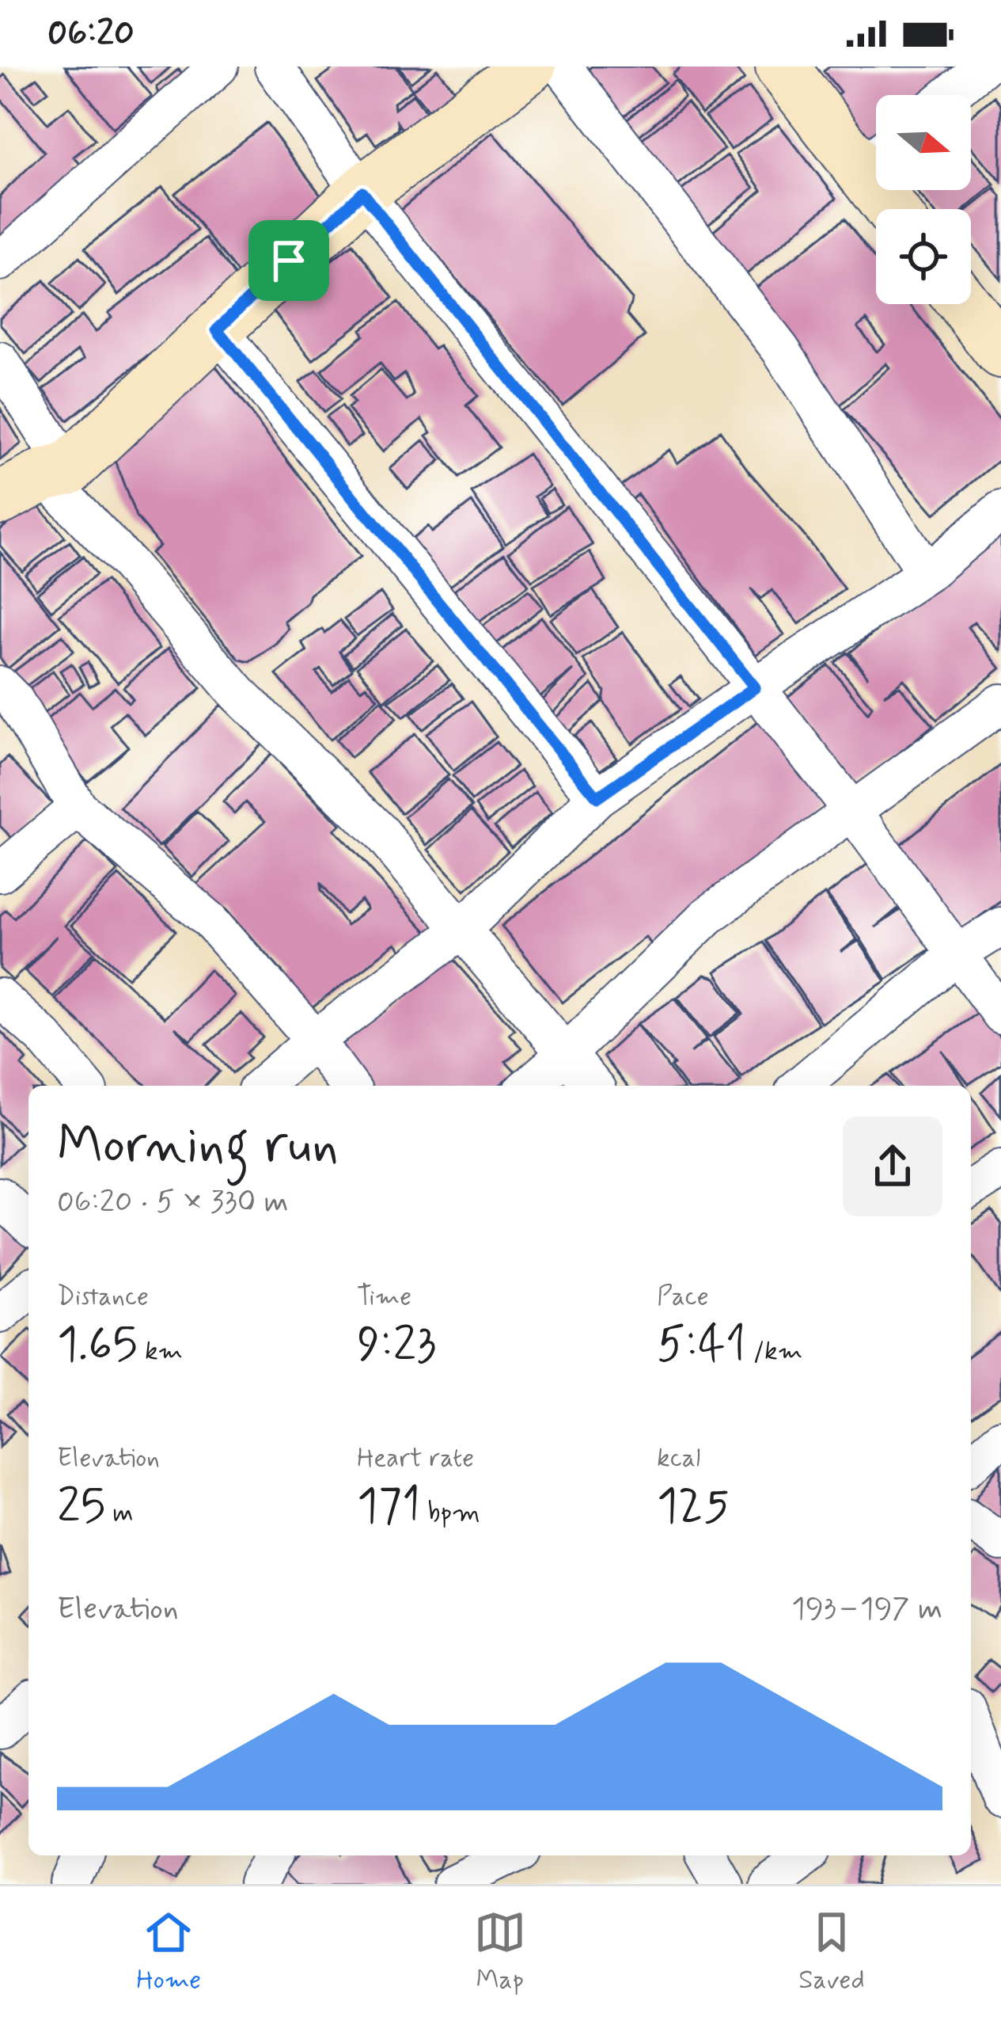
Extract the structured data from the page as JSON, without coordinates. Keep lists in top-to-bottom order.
{
  "north": "right",
  "page": {
    "status": "06:20",
    "heading": ["Morning run", "06:20 · 5 × 330 m"],
    "stats": [
      ["Distance", "1.65 km"],
      ["Time", "9:23"],
      ["Pace", "5:41 /km"],
      ["Elevation", "25 m"],
      ["Heart rate", "171 bpm"],
      ["kcal", "125"]
    ],
    "chart": ["Elevation", "193–197 m"],
    "tabs": ["Home", "Map", "Saved"]
  }
}
